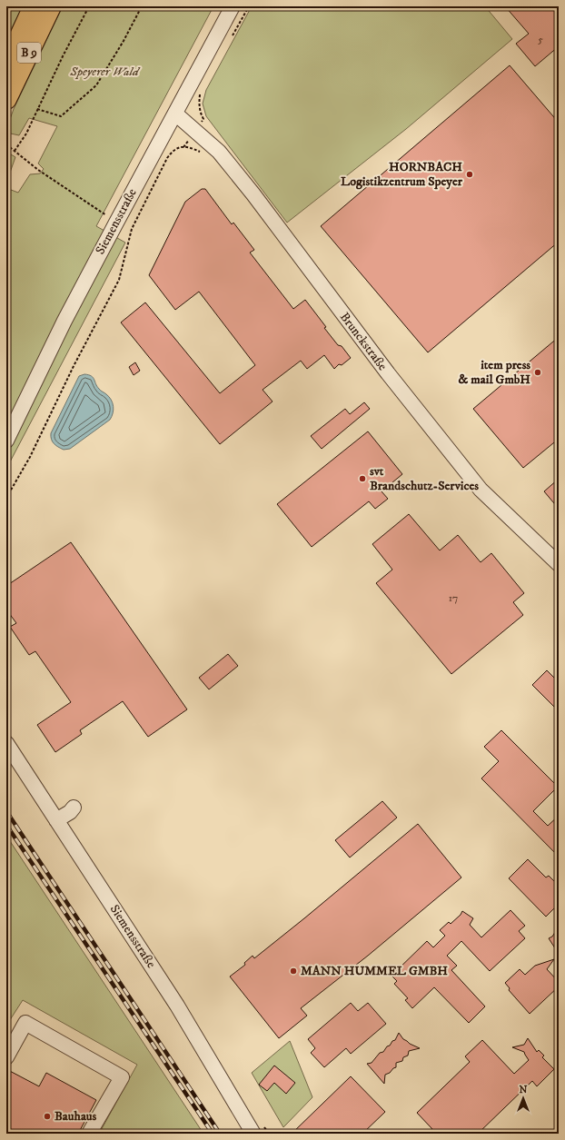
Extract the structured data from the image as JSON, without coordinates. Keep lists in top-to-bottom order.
{
  "streets": {
    "highway": ["B 9"],
    "street": ["Siemensstraße", "Brunckstraße"]
  },
  "crossings": [
    ["Siemensstraße", "Brunckstraße"]
  ],
  "parks": ["Speyerer Wald"],
  "places": [
    "HORNBACH Logistikzentrum Speyer",
    "item press & mail GmbH",
    "svt Brandschutz-Services",
    "MANN HUMMEL GMBH",
    "Bauhaus"
  ],
  "house_numbers": ["5", "17"],
  "north": "top"
}
